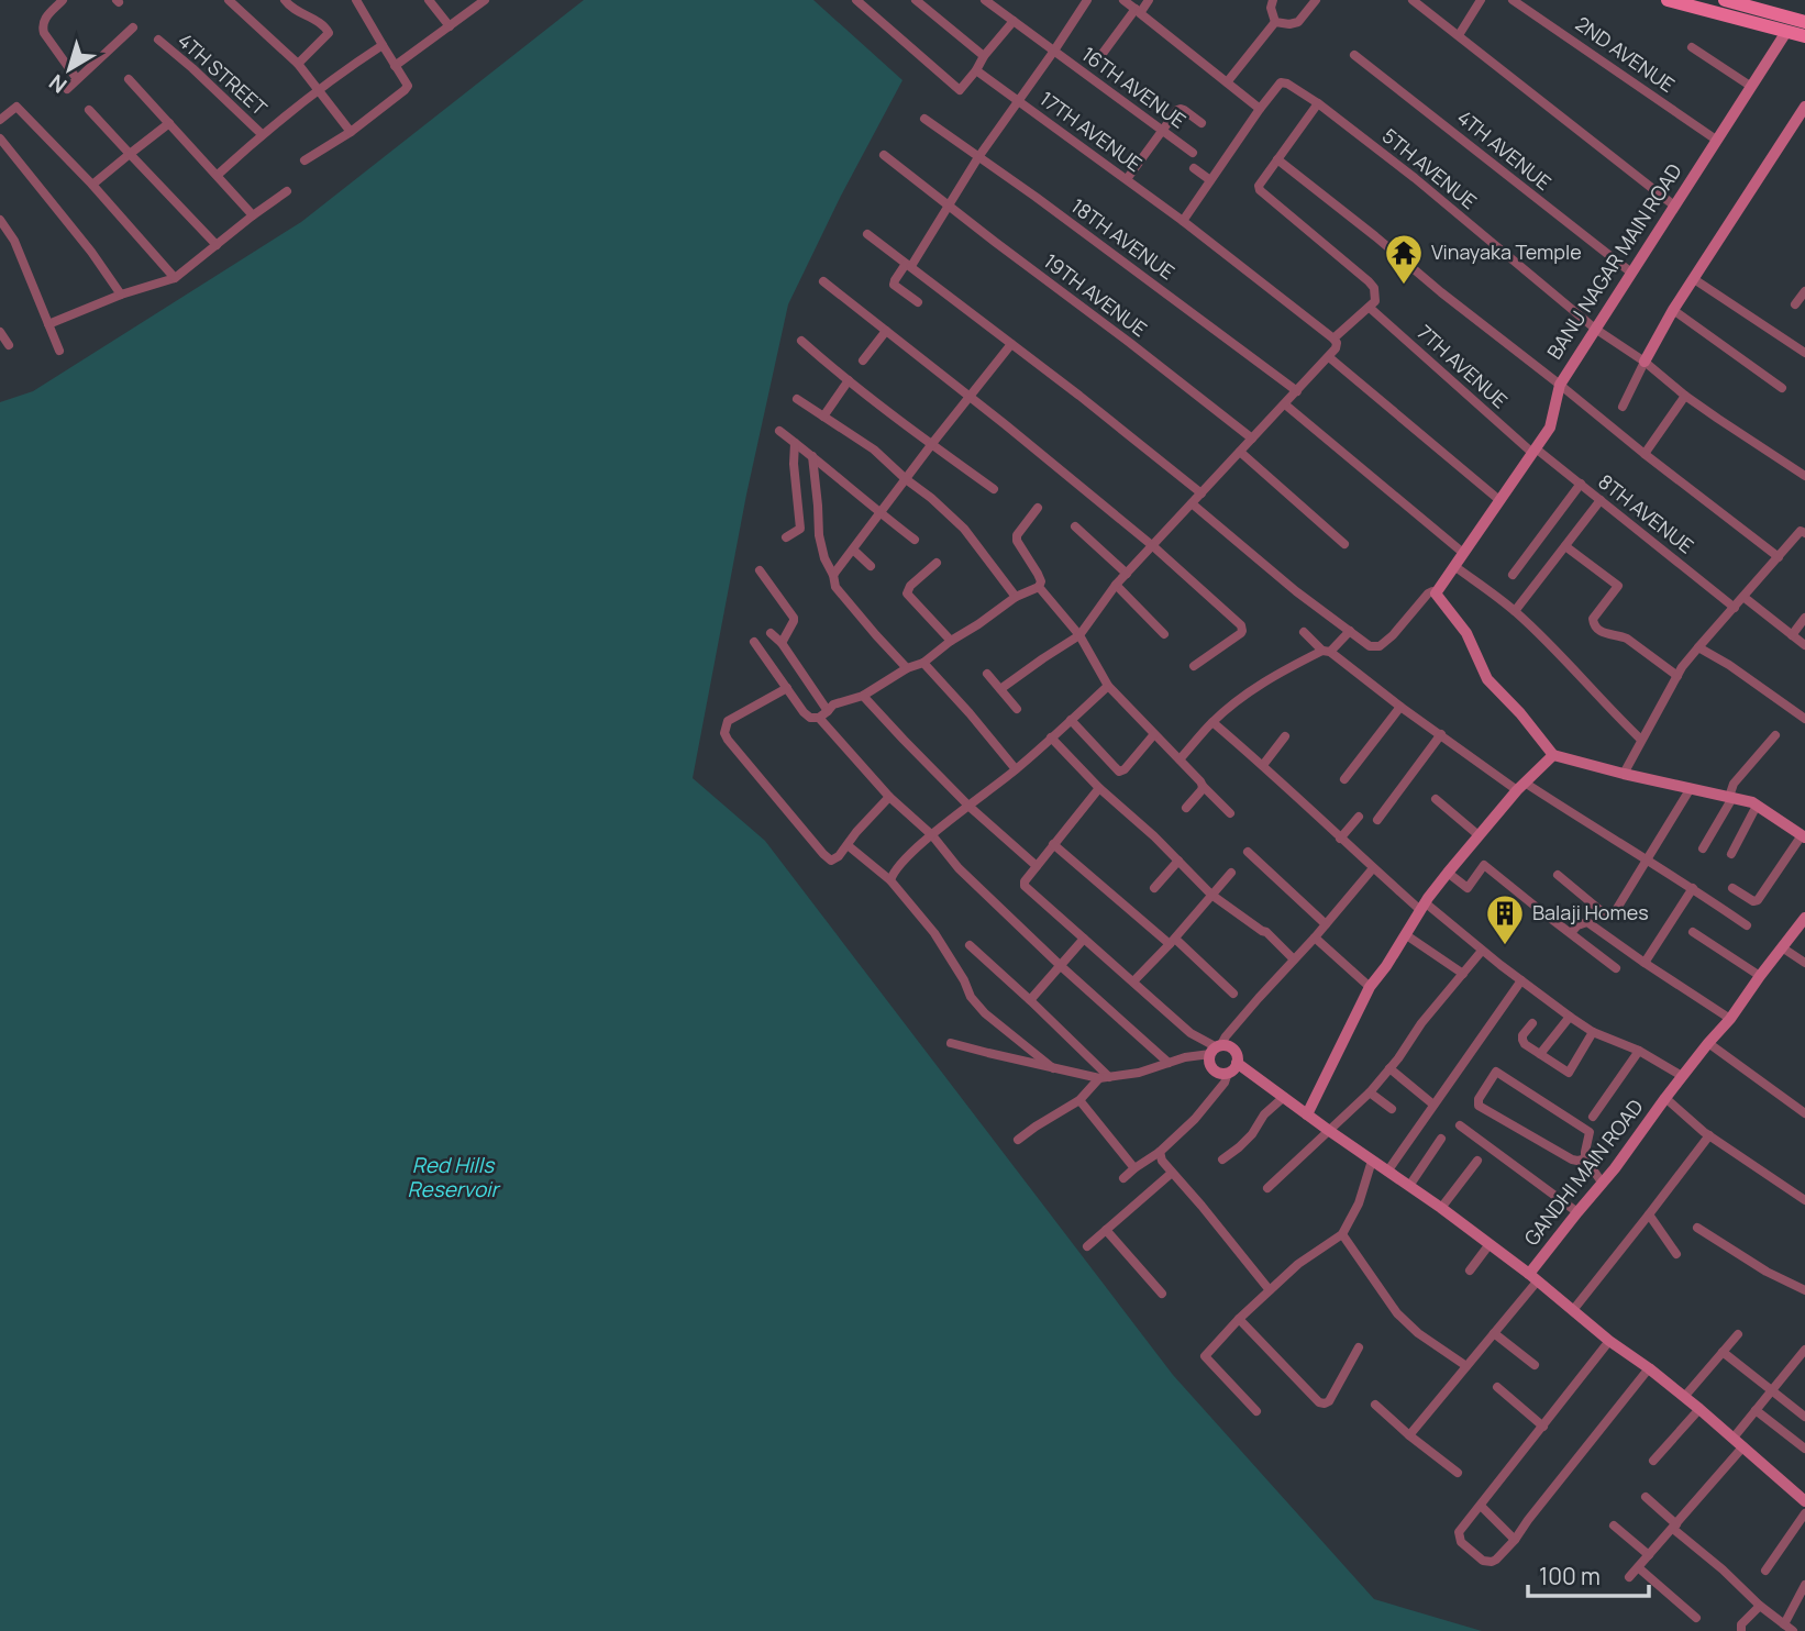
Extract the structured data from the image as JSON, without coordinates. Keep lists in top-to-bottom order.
{
  "streets": {
    "street": [
      "2ND AVENUE",
      "4TH STREET",
      "16TH AVENUE",
      "17TH AVENUE",
      "4TH AVENUE",
      "5TH AVENUE",
      "18TH AVENUE",
      "BANU NAGAR MAIN ROAD",
      "19TH AVENUE",
      "7TH AVENUE",
      "8TH AVENUE",
      "GANDHI MAIN ROAD"
    ]
  },
  "crossings": [
    ["2ND AVENUE", "BANU NAGAR MAIN ROAD"],
    ["4TH AVENUE", "BANU NAGAR MAIN ROAD"],
    ["5TH AVENUE", "BANU NAGAR MAIN ROAD"],
    ["BANU NAGAR MAIN ROAD", "7TH AVENUE"],
    ["BANU NAGAR MAIN ROAD", "8TH AVENUE"],
    ["7TH AVENUE", "8TH AVENUE"]
  ],
  "water": ["Red Hills Reservoir"],
  "places": {
    "temple": ["Vinayaka Temple"],
    "building": ["Balaji Homes"]
  },
  "scale_bar": "100 m",
  "north": "bottom left"
}
